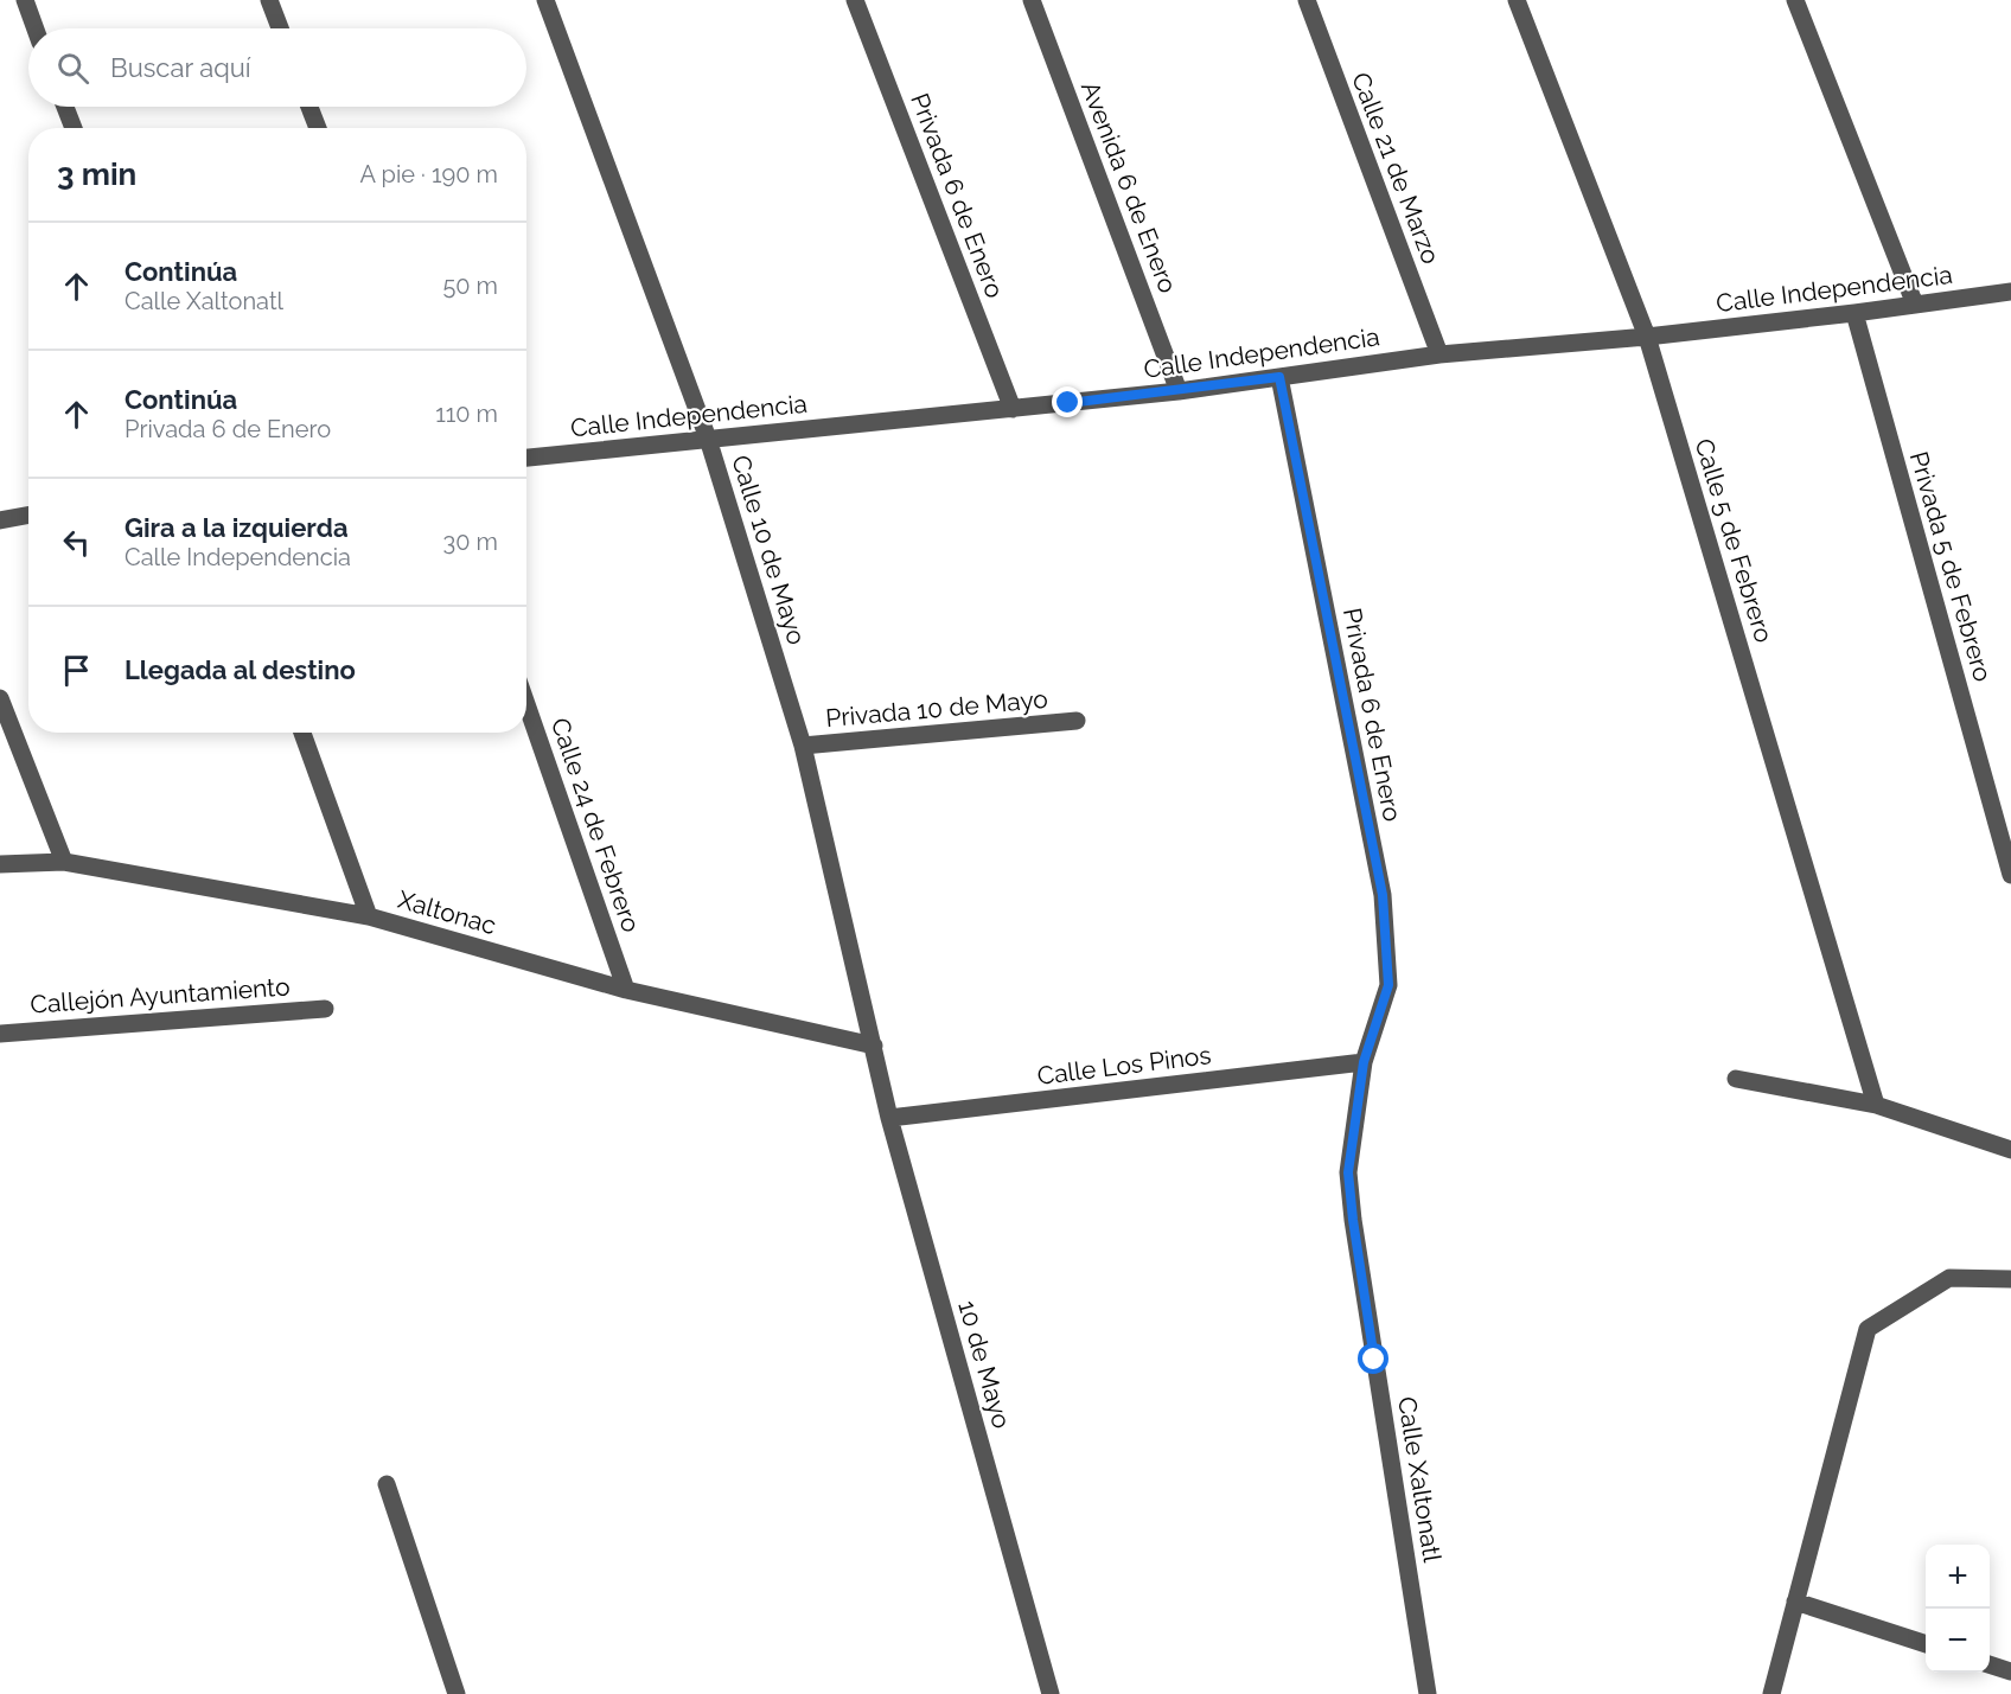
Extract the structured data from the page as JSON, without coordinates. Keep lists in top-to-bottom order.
{
  "streets": {
    "street": [
      "Calle 21 de Marzo",
      "Avenida 6 de Enero",
      "Privada 6 de Enero",
      "Calle Independencia",
      "Calle 5 de Febrero",
      "Calle 10 de Mayo",
      "Privada 5 de Febrero",
      "Privada 10 de Mayo",
      "Calle 24 de Febrero",
      "Xaltonac",
      "Callejón Ayuntamiento",
      "Calle Los Pinos",
      "10 de Mayo",
      "Calle Xaltonatl"
    ]
  },
  "crossings": [
    ["Calle 21 de Marzo", "Calle Independencia"],
    ["Avenida 6 de Enero", "Calle Independencia"],
    ["Privada 6 de Enero", "Calle Independencia"],
    ["Privada 6 de Enero", "Calle Los Pinos"],
    ["Privada 6 de Enero", "Calle Xaltonatl"],
    ["Calle Independencia", "Calle 5 de Febrero"],
    ["Calle Independencia", "Calle 10 de Mayo"],
    ["Calle Independencia", "Privada 5 de Febrero"],
    ["Calle 10 de Mayo", "Privada 10 de Mayo"],
    ["Calle 10 de Mayo", "Xaltonac"],
    ["Calle 10 de Mayo", "10 de Mayo"],
    ["Calle 24 de Febrero", "Xaltonac"],
    ["Xaltonac", "10 de Mayo"],
    ["Calle Los Pinos", "10 de Mayo"],
    ["Calle Los Pinos", "Calle Xaltonatl"]
  ],
  "page": {
    "search": "Buscar aquí",
    "heading": ["3 min", "A pie · 190 m"],
    "list": [
      ["Continúa", "Calle Xaltonatl", "50 m"],
      ["Continúa", "Privada 6 de Enero", "110 m"],
      ["Gira a la izquierda", "Calle Independencia", "30 m"],
      "Llegada al destino"
    ],
    "map_buttons": ["+", "−"]
  }
}
